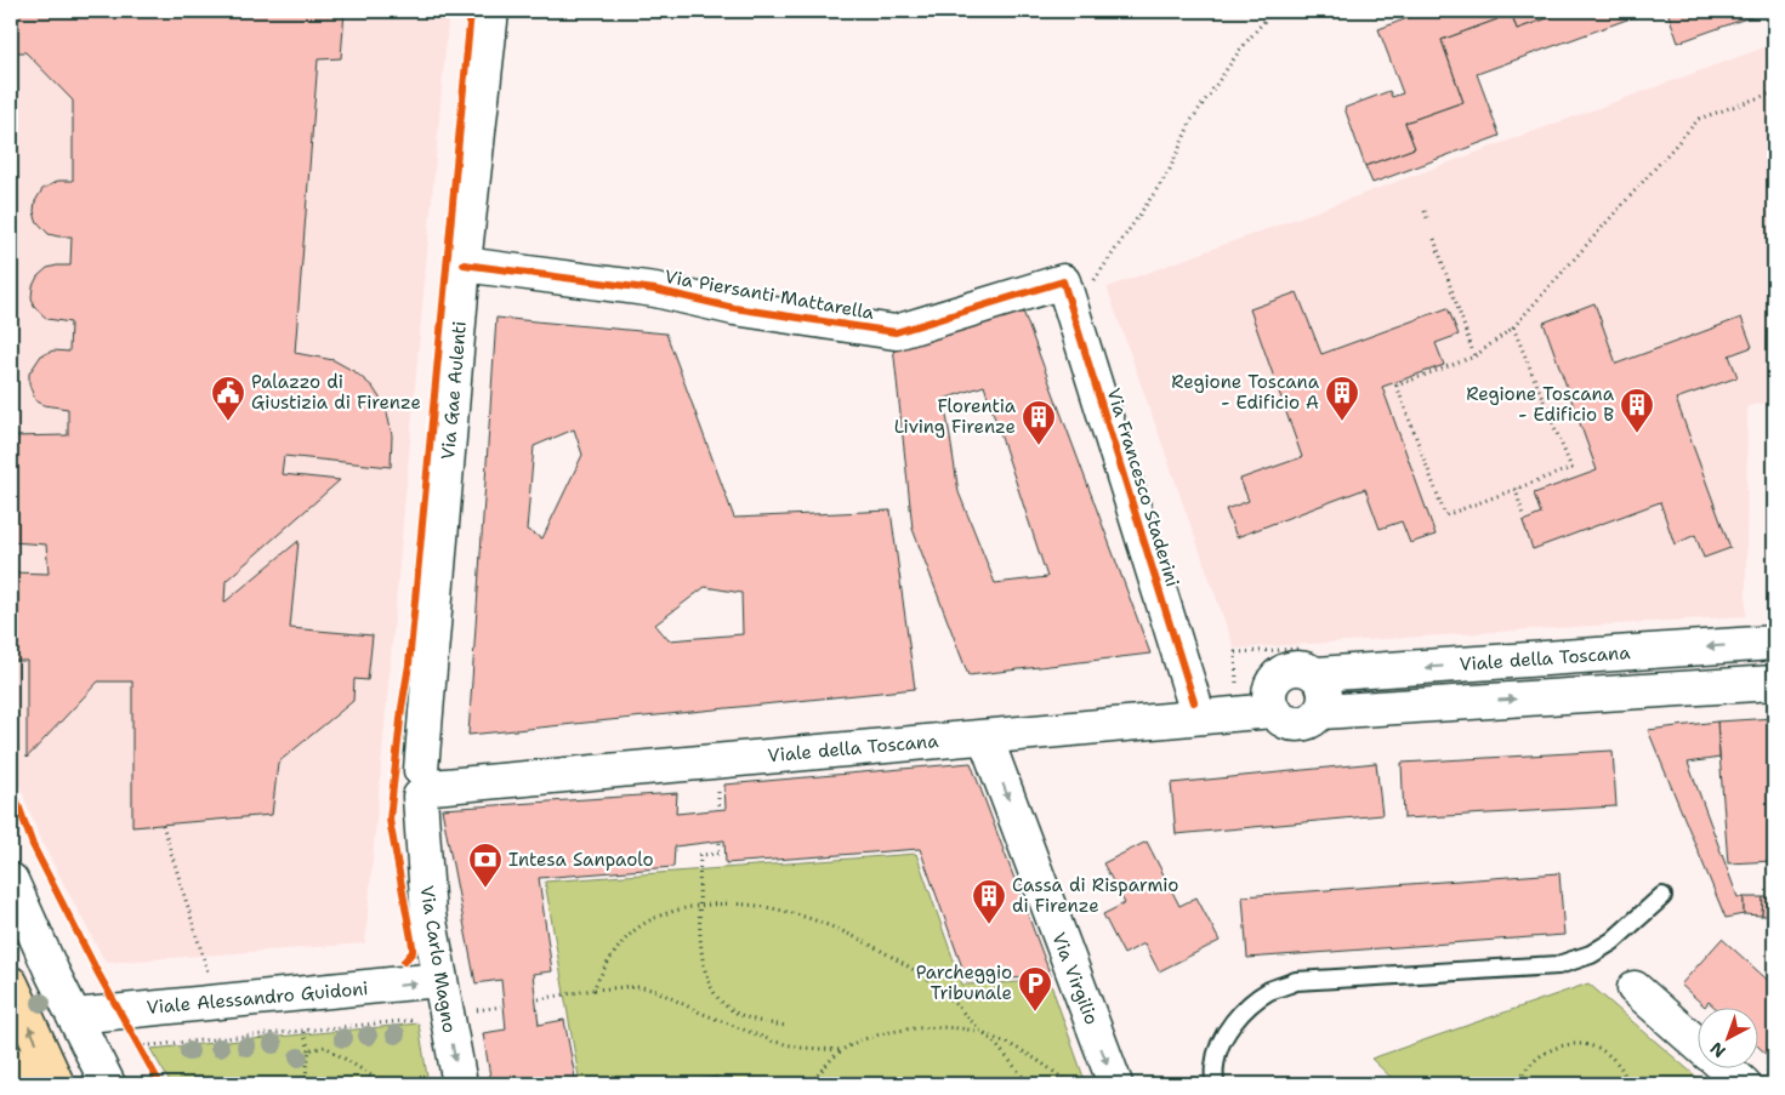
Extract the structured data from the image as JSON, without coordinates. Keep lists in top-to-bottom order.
{
  "streets": {
    "street": [
      "Via Piersanti Mattarella",
      "Via Gae Aulenti",
      "Via Francesco Staderini",
      "Viale della Toscana",
      "Via Carlo Magno",
      "Via Virgilio",
      "Viale Alessandro Guidoni"
    ]
  },
  "crossings": [
    ["Via Piersanti Mattarella", "Via Gae Aulenti"],
    ["Via Piersanti Mattarella", "Via Francesco Staderini"],
    ["Via Gae Aulenti", "Viale della Toscana"],
    ["Via Gae Aulenti", "Via Carlo Magno"],
    ["Via Francesco Staderini", "Viale della Toscana"],
    ["Viale della Toscana", "Via Carlo Magno"],
    ["Viale della Toscana", "Via Virgilio"],
    ["Via Carlo Magno", "Viale Alessandro Guidoni"]
  ],
  "one_way": ["Via Virgilio", "Viale Alessandro Guidoni"],
  "places": {
    "public building": ["Palazzo di Giustizia di Firenze"],
    "building": [
      "Regione Toscana - Edificio A",
      "Regione Toscana - Edificio B",
      "Florentia Living Firenze",
      "Cassa di Risparmio di Firenze"
    ],
    "bank": ["Intesa Sanpaolo"],
    "parking": ["Parcheggio Tribunale"]
  },
  "north": "bottom left"
}
